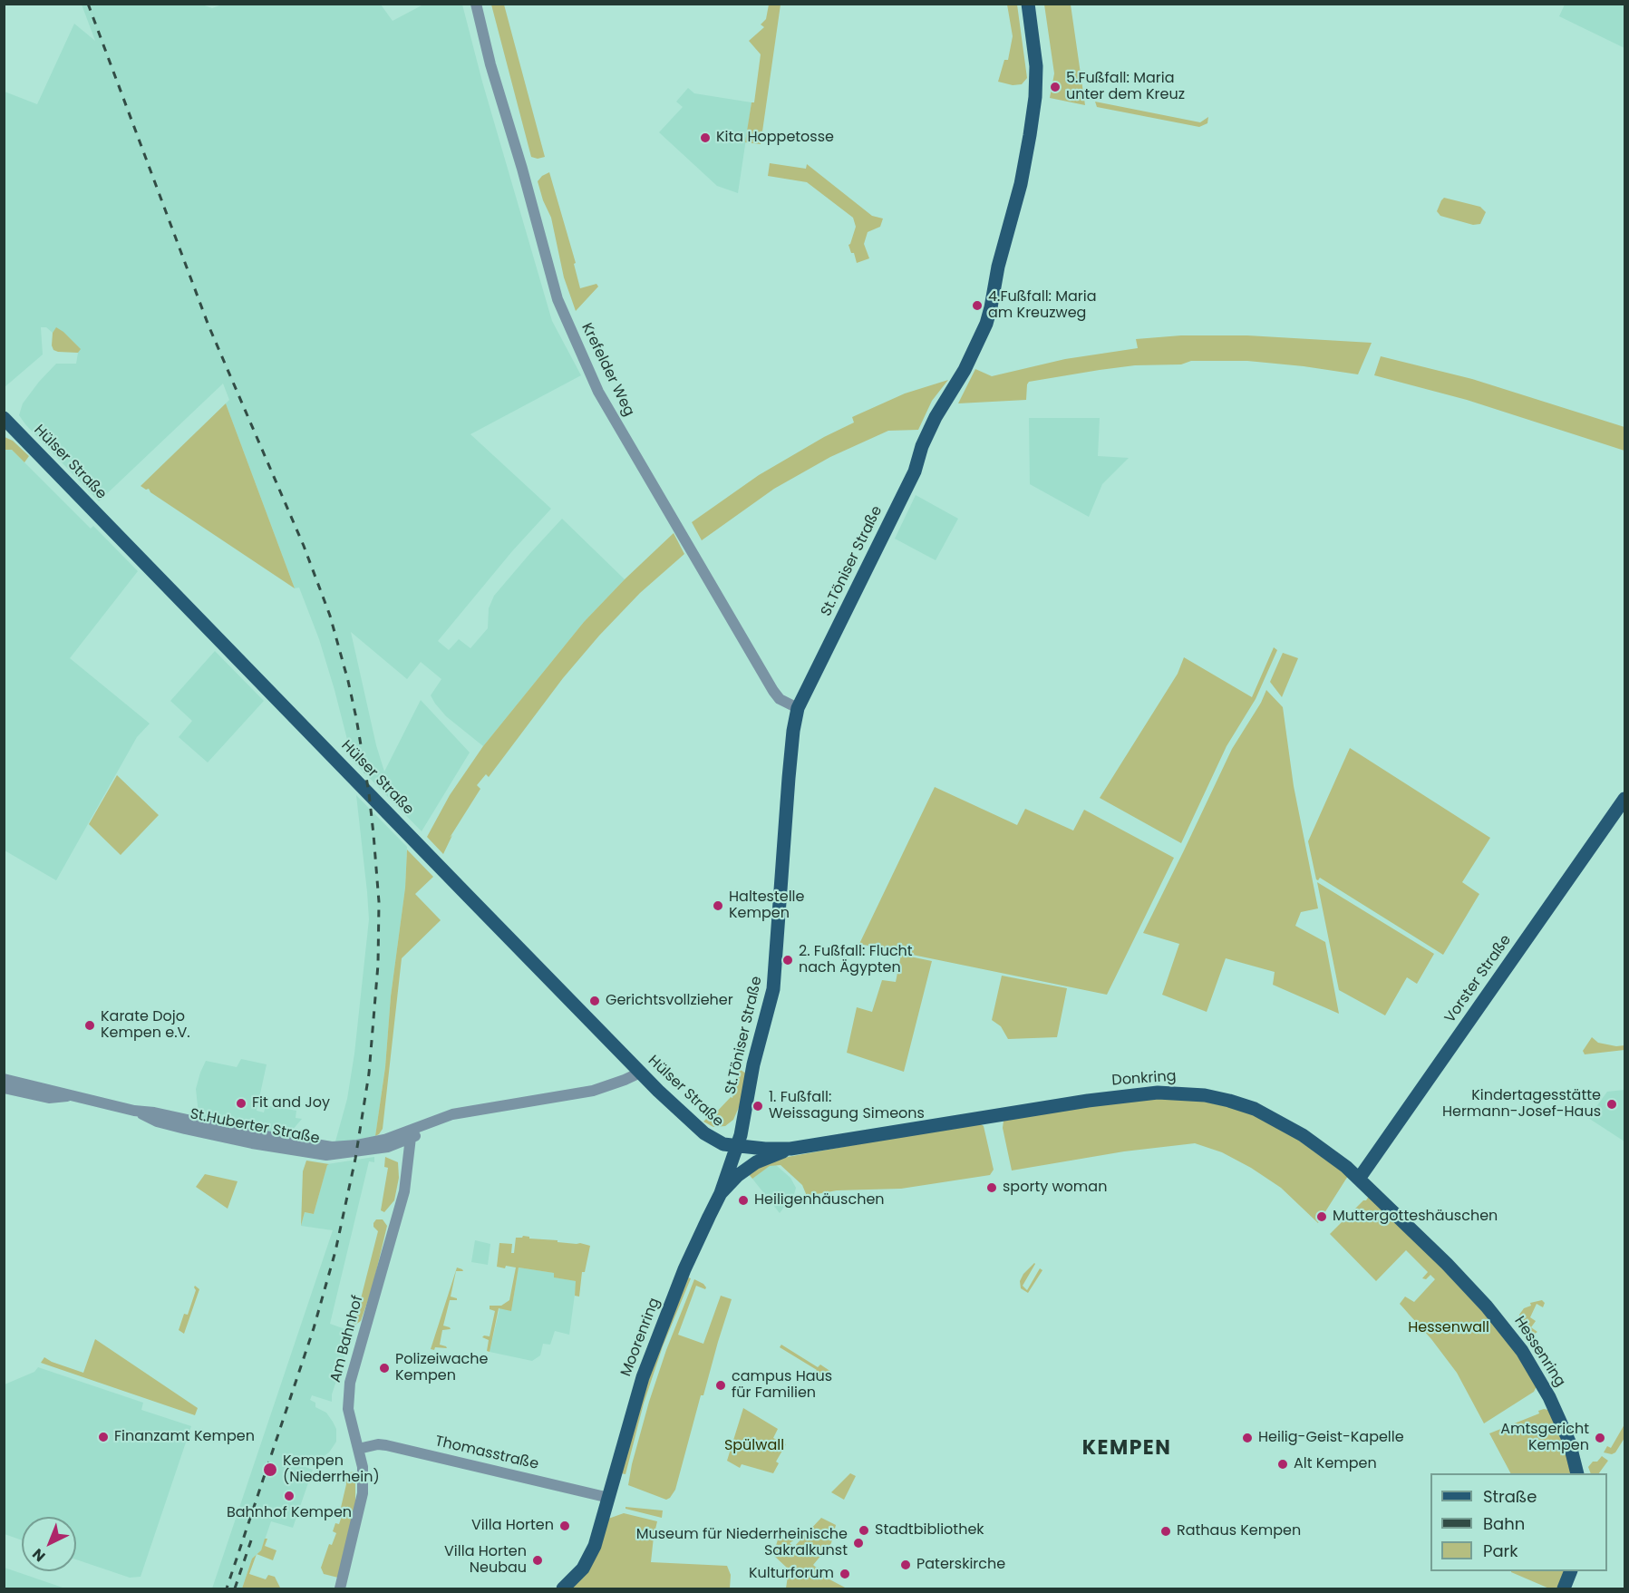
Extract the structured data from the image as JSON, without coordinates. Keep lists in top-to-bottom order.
{
  "streets": {
    "main road": [
      "Hülser Straße",
      "St.Töniser Straße",
      "Vorster Straße",
      "Donkring",
      "Moorenring",
      "Hessenring"
    ],
    "street": [
      "Krefelder Weg",
      "St.Huberter Straße",
      "Am Bahnhof",
      "Thomasstraße"
    ]
  },
  "crossings": [
    ["Krefelder Weg", "St.Töniser Straße"],
    ["Hülser Straße", "St.Töniser Straße"],
    ["Hülser Straße", "Donkring"],
    ["Hülser Straße", "St.Huberter Straße"],
    ["St.Töniser Straße", "Donkring"],
    ["Vorster Straße", "Donkring"],
    ["Donkring", "Moorenring"],
    ["Donkring", "Hessenring"],
    ["St.Huberter Straße", "Am Bahnhof"],
    ["Moorenring", "Thomasstraße"],
    ["Am Bahnhof", "Thomasstraße"]
  ],
  "districts": ["KEMPEN"],
  "parks": ["Hessenwall", "Spülwall"],
  "places": [
    "5.Fußfall: Maria unter dem Kreuz",
    "Kita Hoppetosse",
    "4.Fußfall: Maria am Kreuzweg",
    "Haltestelle Kempen",
    "2. Fußfall: Flucht nach Ägypten",
    "Gerichtsvollzieher",
    "Karate Dojo Kempen e.V.",
    "Fit and Joy",
    "Kindertagesstätte Hermann-Josef-Haus",
    "1. Fußfall: Weissagung Simeons",
    "sporty woman",
    "Heiligenhäuschen",
    "Muttergotteshäuschen",
    "Polizeiwache Kempen",
    "campus Haus für Familien",
    "Finanzamt Kempen",
    "Heilig-Geist-Kapelle",
    "Amtsgericht Kempen",
    "Alt Kempen",
    "Kempen (Niederrhein)",
    "Bahnhof Kempen",
    "Villa Horten",
    "Stadtbibliothek",
    "Rathaus Kempen",
    "Museum für Niederrheinische Sakralkunst",
    "Villa Horten Neubau",
    "Paterskirche",
    "Kulturforum"
  ],
  "legend": ["Straße", "Bahn", "Park"],
  "north": "bottom left"
}
